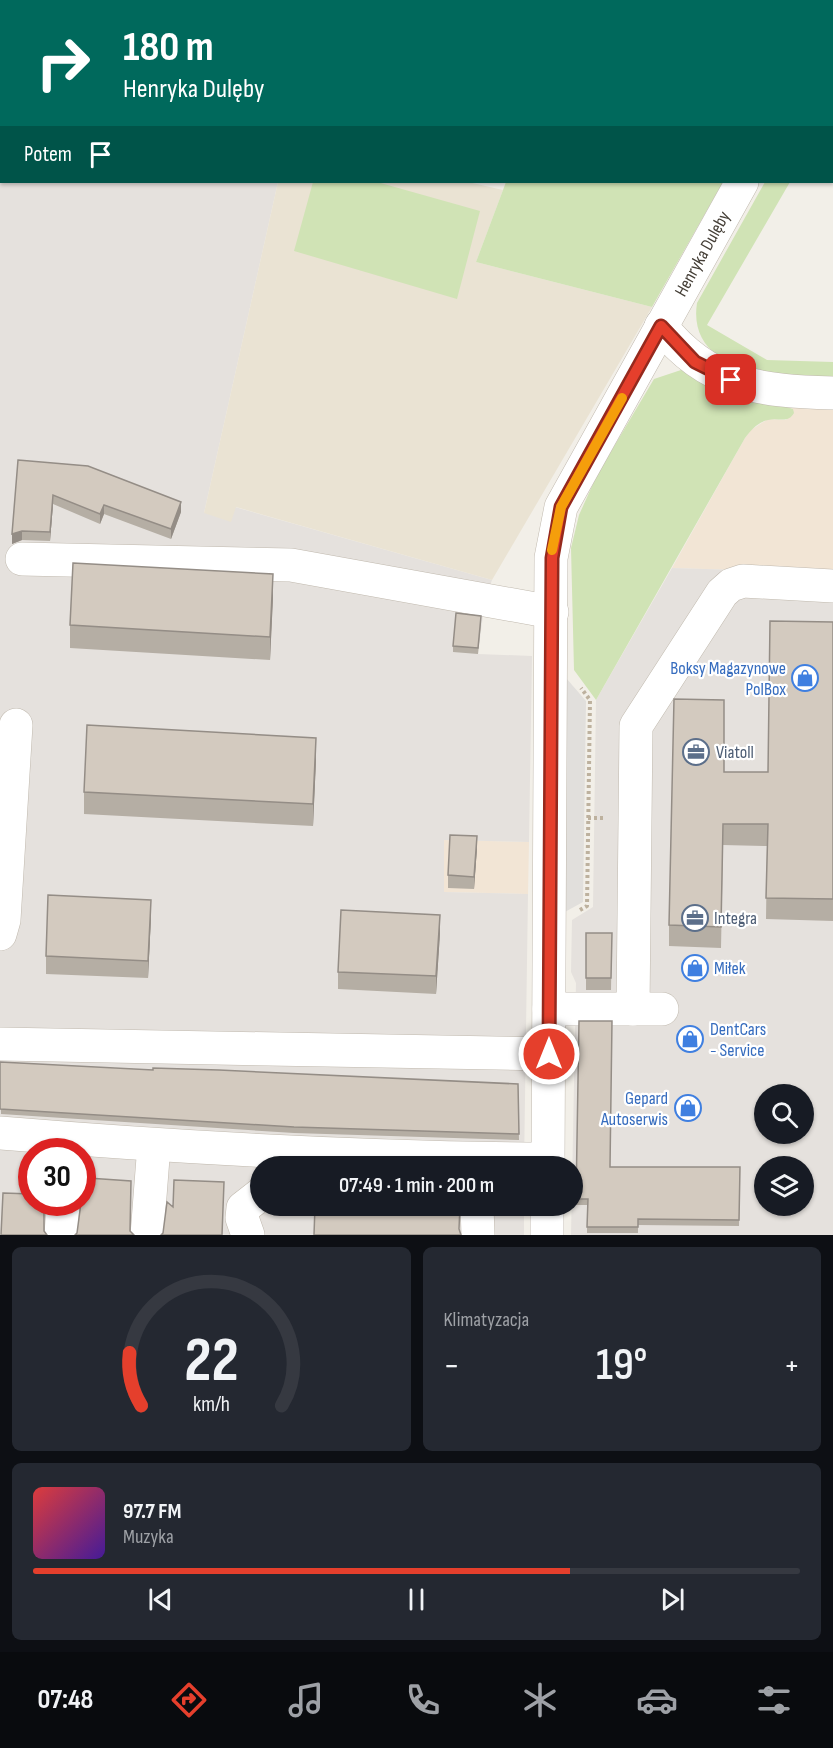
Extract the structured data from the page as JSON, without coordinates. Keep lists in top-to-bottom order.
{
  "streets": {
    "street": ["Henryka Dulęby"]
  },
  "places": {
    "shop": [
      "Boksy Magazynowe PolBox",
      "Miłek",
      "DentCars - Service",
      "Gepard Autoserwis"
    ],
    "office": ["Viatoll", "Integra"]
  },
  "page": {
    "turn": ["180 m", "Henryka Dulęby"],
    "then": "Potem",
    "limit": "30",
    "trip": "07:49 · 1 min · 200 m",
    "tile": "Klimatyzacja",
    "heat": ["−", "19°", "+"],
    "song": ["97.7 FM", "Muzyka"],
    "tabs": "07:48",
    "gauge": ["22", "km/h"]
  }
}
